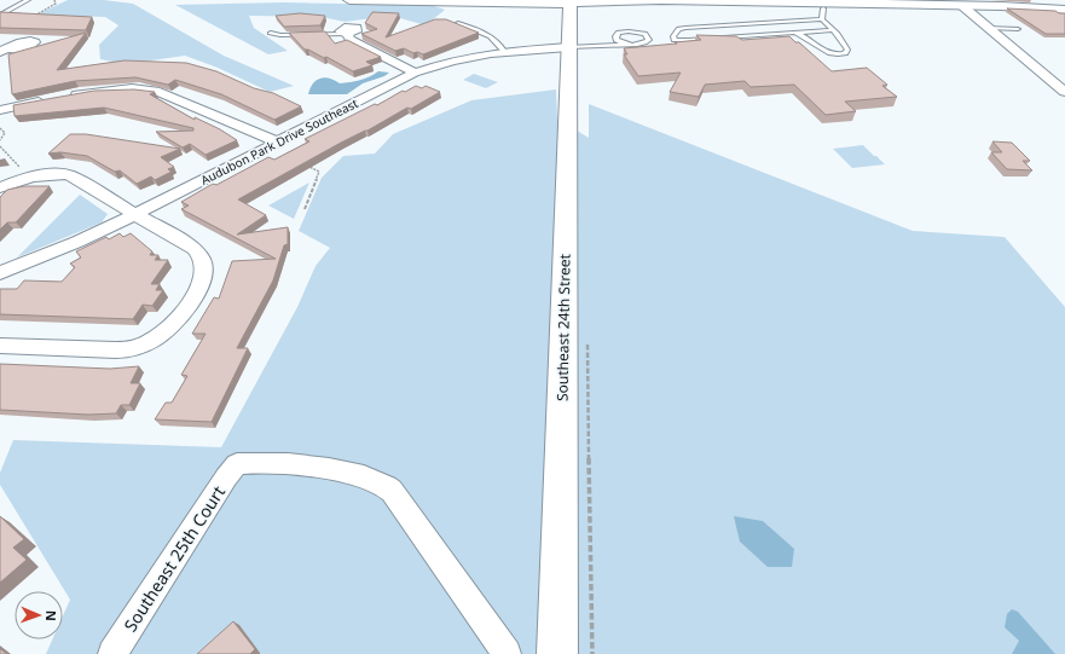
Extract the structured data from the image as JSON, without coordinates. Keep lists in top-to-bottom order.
{
  "streets": {
    "main road": ["Southeast 24th Street"],
    "street": ["Audubon Park Drive Southeast", "Southeast 25th Court"]
  },
  "crossings": [
    ["Audubon Park Drive Southeast", "Southeast 24th Street"]
  ],
  "north": "right"
}
